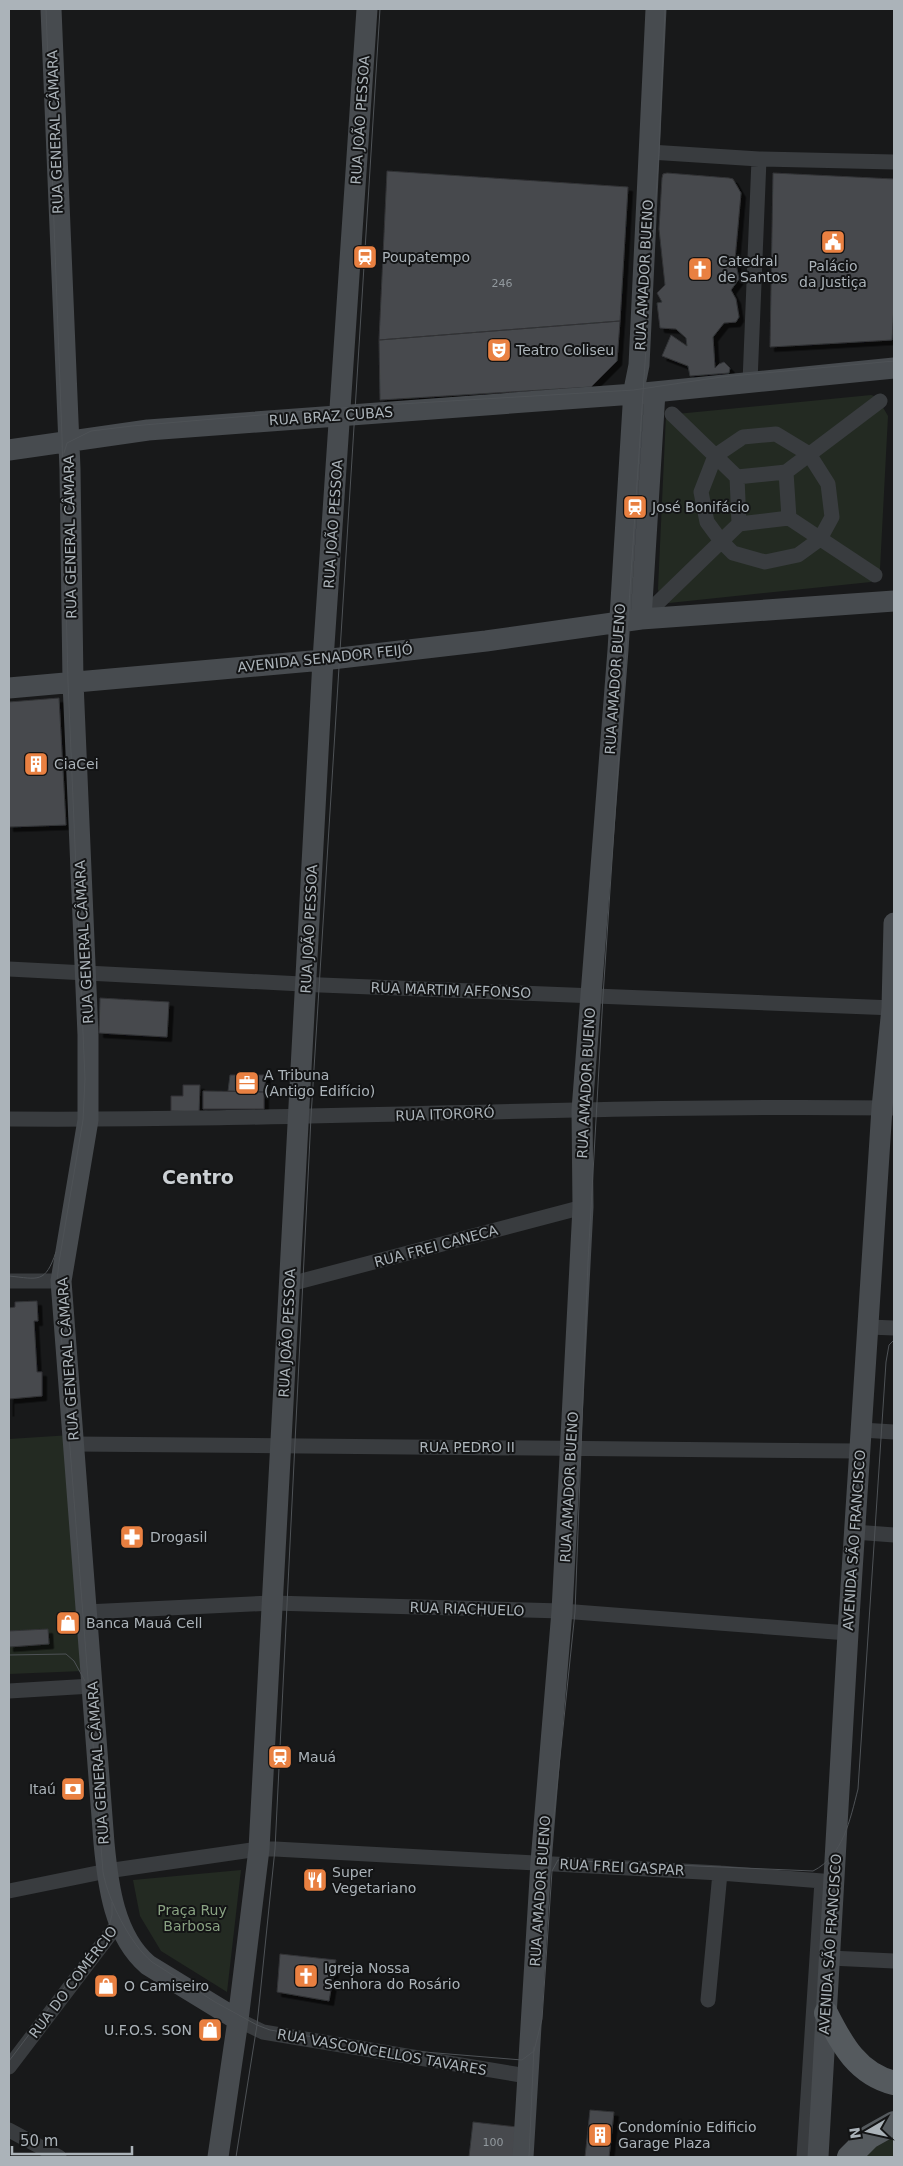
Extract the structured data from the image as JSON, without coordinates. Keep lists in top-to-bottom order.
{
  "streets": {
    "street": [
      "RUA JOÃO PESSOA",
      "RUA GENERAL CÂMARA",
      "RUA AMADOR BUENO",
      "RUA BRAZ CUBAS",
      "AVENIDA SENADOR FEIJÓ",
      "RUA MARTIM AFFONSO",
      "RUA ITORORÓ",
      "RUA FREI CANECA",
      "RUA PEDRO II",
      "AVENIDA SÃO FRANCISCO",
      "RUA RIACHUELO",
      "RUA FREI GASPAR",
      "RUA DO COMÉRCIO",
      "RUA VASCONCELLOS TAVARES"
    ]
  },
  "crossings": [
    ["RUA JOÃO PESSOA", "RUA BRAZ CUBAS"],
    ["RUA JOÃO PESSOA", "AVENIDA SENADOR FEIJÓ"],
    ["RUA JOÃO PESSOA", "RUA MARTIM AFFONSO"],
    ["RUA JOÃO PESSOA", "RUA ITORORÓ"],
    ["RUA JOÃO PESSOA", "RUA FREI CANECA"],
    ["RUA JOÃO PESSOA", "RUA PEDRO II"],
    ["RUA JOÃO PESSOA", "RUA RIACHUELO"],
    ["RUA JOÃO PESSOA", "RUA FREI GASPAR"],
    ["RUA GENERAL CÂMARA", "RUA BRAZ CUBAS"],
    ["RUA GENERAL CÂMARA", "AVENIDA SENADOR FEIJÓ"],
    ["RUA GENERAL CÂMARA", "RUA MARTIM AFFONSO"],
    ["RUA GENERAL CÂMARA", "RUA ITORORÓ"],
    ["RUA GENERAL CÂMARA", "RUA PEDRO II"],
    ["RUA GENERAL CÂMARA", "RUA RIACHUELO"],
    ["RUA AMADOR BUENO", "RUA BRAZ CUBAS"],
    ["RUA AMADOR BUENO", "AVENIDA SENADOR FEIJÓ"],
    ["RUA AMADOR BUENO", "RUA MARTIM AFFONSO"],
    ["RUA AMADOR BUENO", "RUA ITORORÓ"],
    ["RUA AMADOR BUENO", "RUA FREI CANECA"],
    ["RUA AMADOR BUENO", "RUA PEDRO II"],
    ["RUA AMADOR BUENO", "RUA RIACHUELO"],
    ["RUA AMADOR BUENO", "RUA FREI GASPAR"],
    ["RUA AMADOR BUENO", "RUA VASCONCELLOS TAVARES"],
    ["RUA MARTIM AFFONSO", "AVENIDA SÃO FRANCISCO"],
    ["RUA ITORORÓ", "AVENIDA SÃO FRANCISCO"],
    ["RUA PEDRO II", "AVENIDA SÃO FRANCISCO"],
    ["AVENIDA SÃO FRANCISCO", "RUA RIACHUELO"],
    ["AVENIDA SÃO FRANCISCO", "RUA FREI GASPAR"]
  ],
  "districts": ["Centro"],
  "parks": ["Praça Ruy Barbosa"],
  "places": {
    "public building": ["Palácio da Justiça"],
    "station": ["Poupatempo", "José Bonifácio", "Mauá"],
    "church": ["Catedral de Santos", "Igreja Nossa Senhora do Rosário"],
    "theatre": ["Teatro Coliseu"],
    "building": ["CiaCei", "Condomínio Edificio Garage Plaza"],
    "office": ["A Tribuna (Antigo Edifício)"],
    "pharmacy": ["Drogasil"],
    "shop": ["Banca Mauá Cell", "O Camiseiro", "U.F.O.S. SON"],
    "bank": ["Itaú"],
    "restaurant": ["Super Vegetariano"]
  },
  "house_numbers": ["246", "100"],
  "scale_bar": "50 m",
  "north": "left"
}
